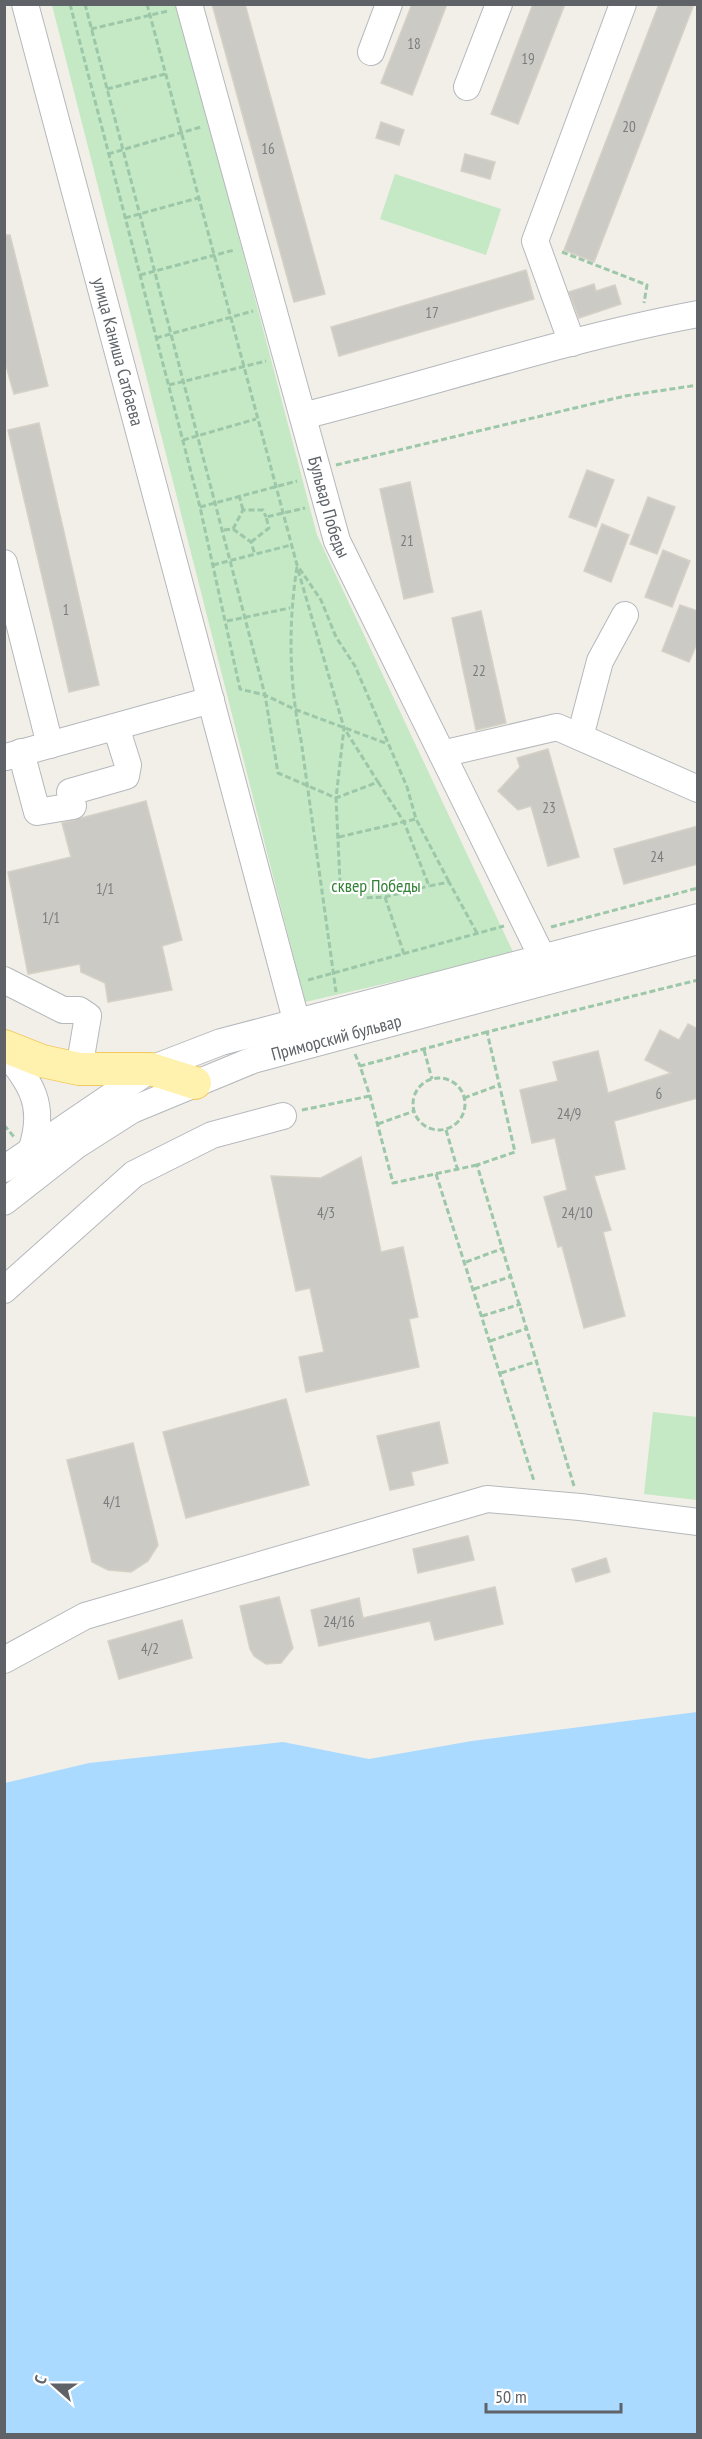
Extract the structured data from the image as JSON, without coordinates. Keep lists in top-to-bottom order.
{
  "streets": {
    "street": ["улица Каниша Сатбаева", "Бульвар Победы", "Приморский бульвар"]
  },
  "crossings": [
    ["улица Каниша Сатбаева", "Приморский бульвар"],
    ["Бульвар Победы", "Приморский бульвар"]
  ],
  "parks": ["сквер Победы"],
  "house_numbers": [
    "18",
    "19",
    "20",
    "16",
    "17",
    "21",
    "1",
    "22",
    "23",
    "24",
    "1/1",
    "1/1",
    "6",
    "24/9",
    "4/3",
    "24/10",
    "4/1",
    "24/16",
    "4/2"
  ],
  "scale_bar": "50 m",
  "north": "left"
}
